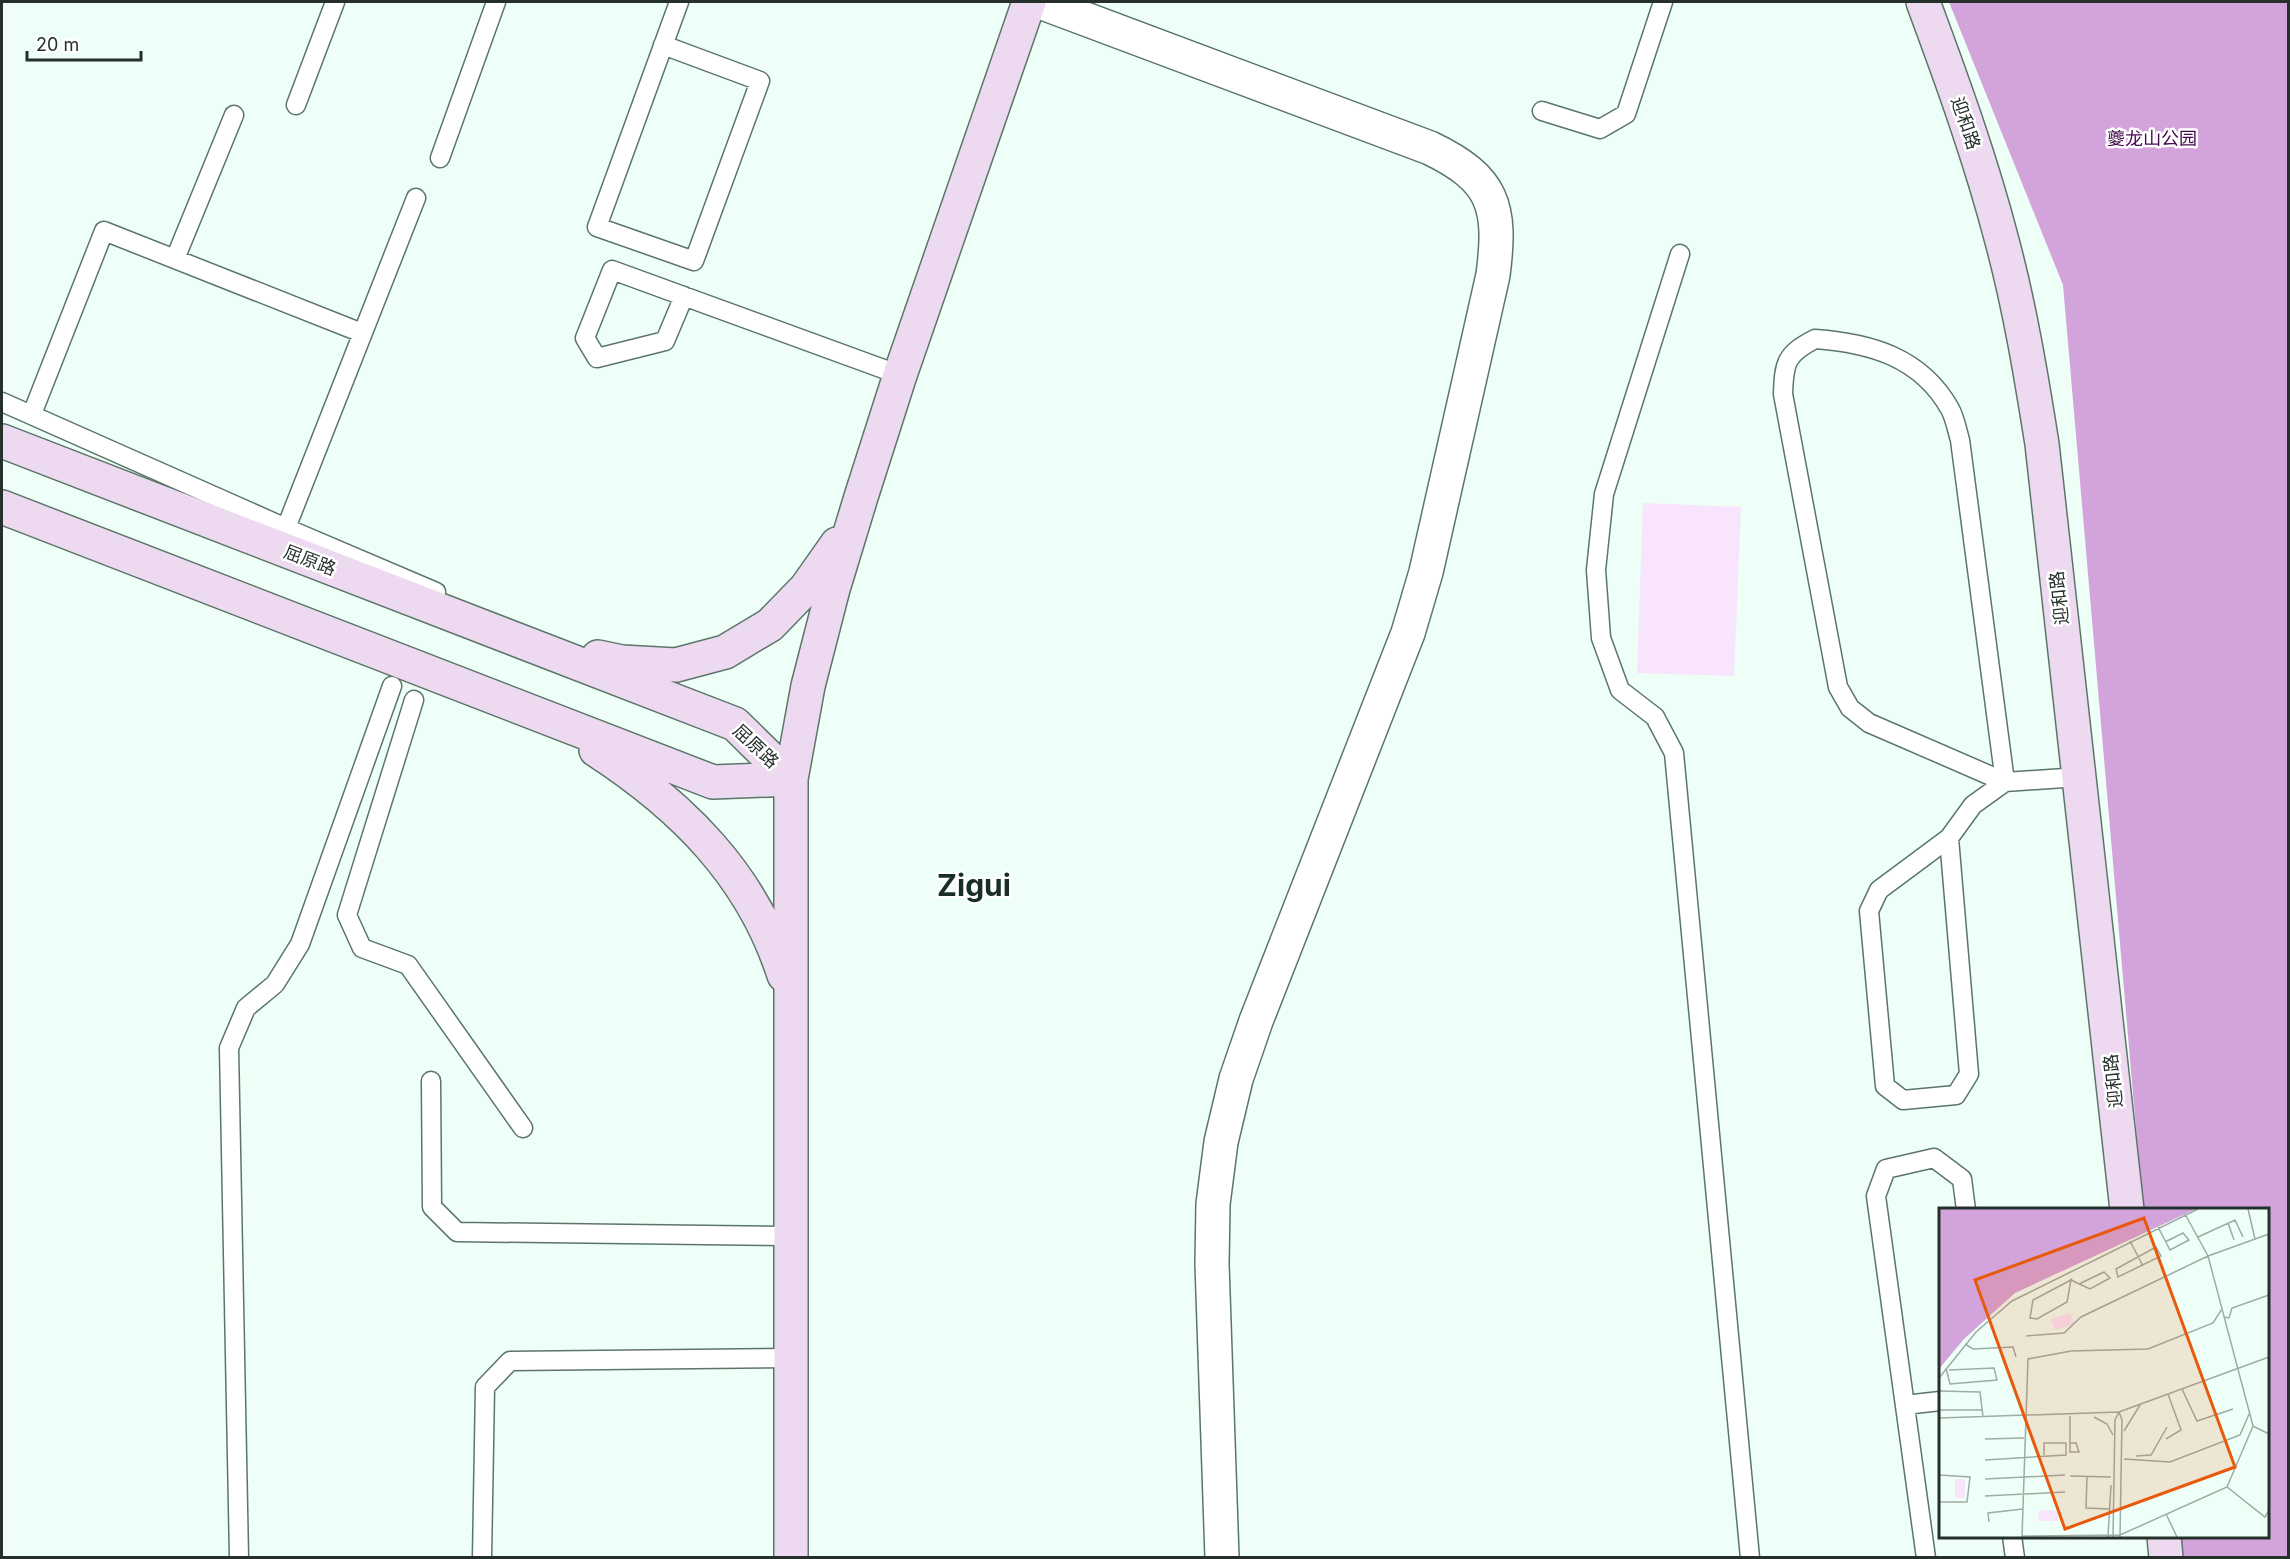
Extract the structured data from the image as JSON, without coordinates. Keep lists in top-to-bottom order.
{
  "streets": {
    "main road": ["迎和路", "屈原路"]
  },
  "districts": ["Zigui"],
  "parks": ["夔龙山公园"],
  "scale_bar": "20 m"
}
